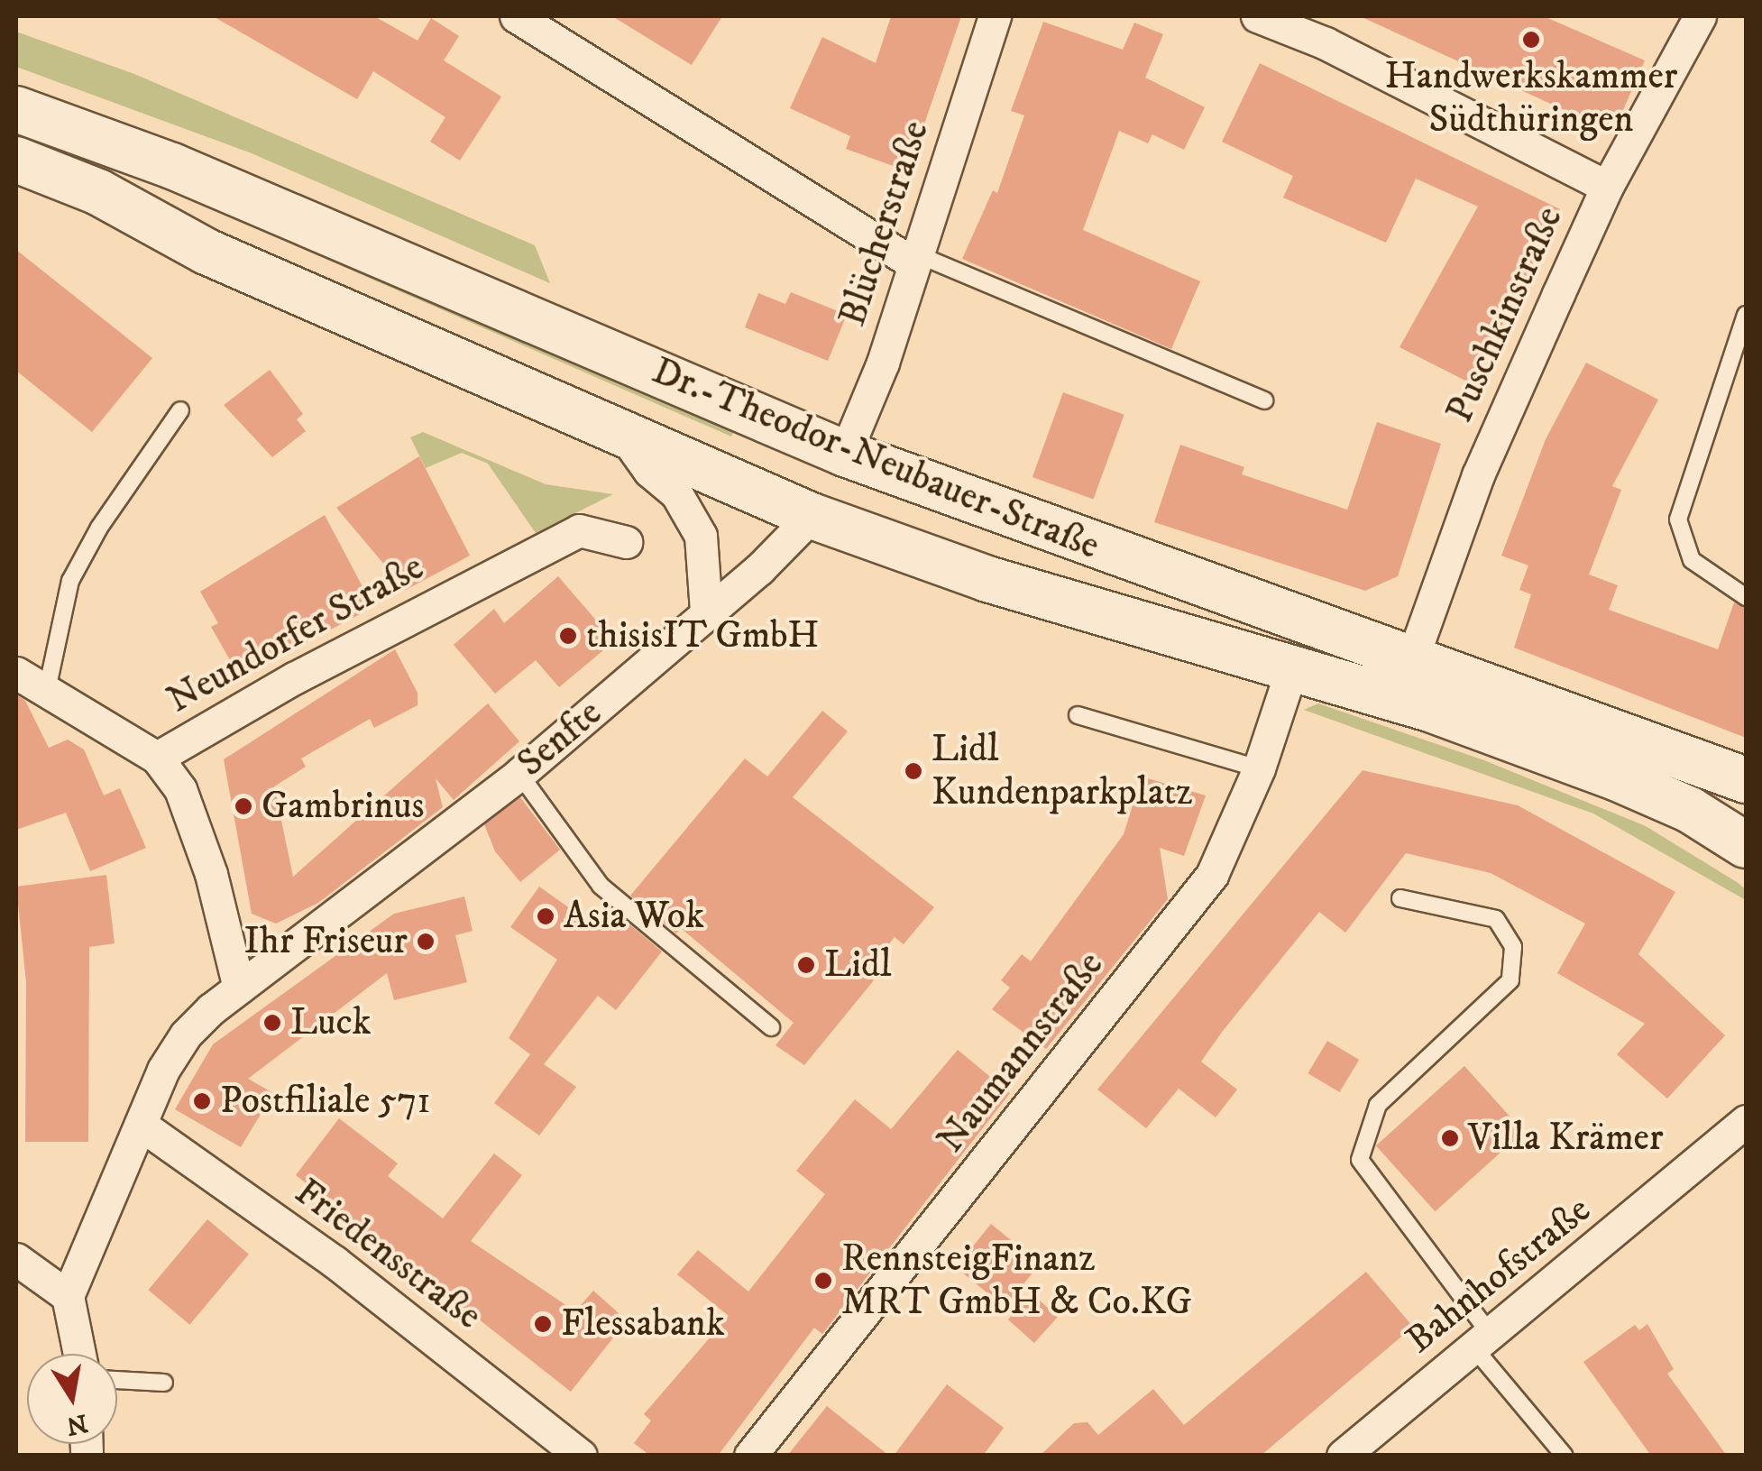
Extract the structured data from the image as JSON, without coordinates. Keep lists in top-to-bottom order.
{
  "streets": {
    "main road": ["Dr.-Theodor-Neubauer-Straße", "Senfte"],
    "street": [
      "Blücherstraße",
      "Puschkinstraße",
      "Neundorfer Straße",
      "Naumannstraße",
      "Friedensstraße",
      "Bahnhofstraße"
    ]
  },
  "crossings": [
    ["Blücherstraße", "Dr.-Theodor-Neubauer-Straße"],
    ["Blücherstraße", "Senfte"],
    ["Puschkinstraße", "Dr.-Theodor-Neubauer-Straße"],
    ["Dr.-Theodor-Neubauer-Straße", "Senfte"],
    ["Dr.-Theodor-Neubauer-Straße", "Naumannstraße"],
    ["Senfte", "Friedensstraße"]
  ],
  "places": [
    "Handwerkskammer Südthüringen",
    "thisisIT GmbH",
    "Lidl Kundenparkplatz",
    "Gambrinus",
    "Asia Wok",
    "Ihr Friseur",
    "Lidl",
    "Luck",
    "Postfiliale 571",
    "Villa Krämer",
    "RennsteigFinanz MRT GmbH & Co.KG",
    "Flessabank"
  ],
  "north": "bottom"
}
